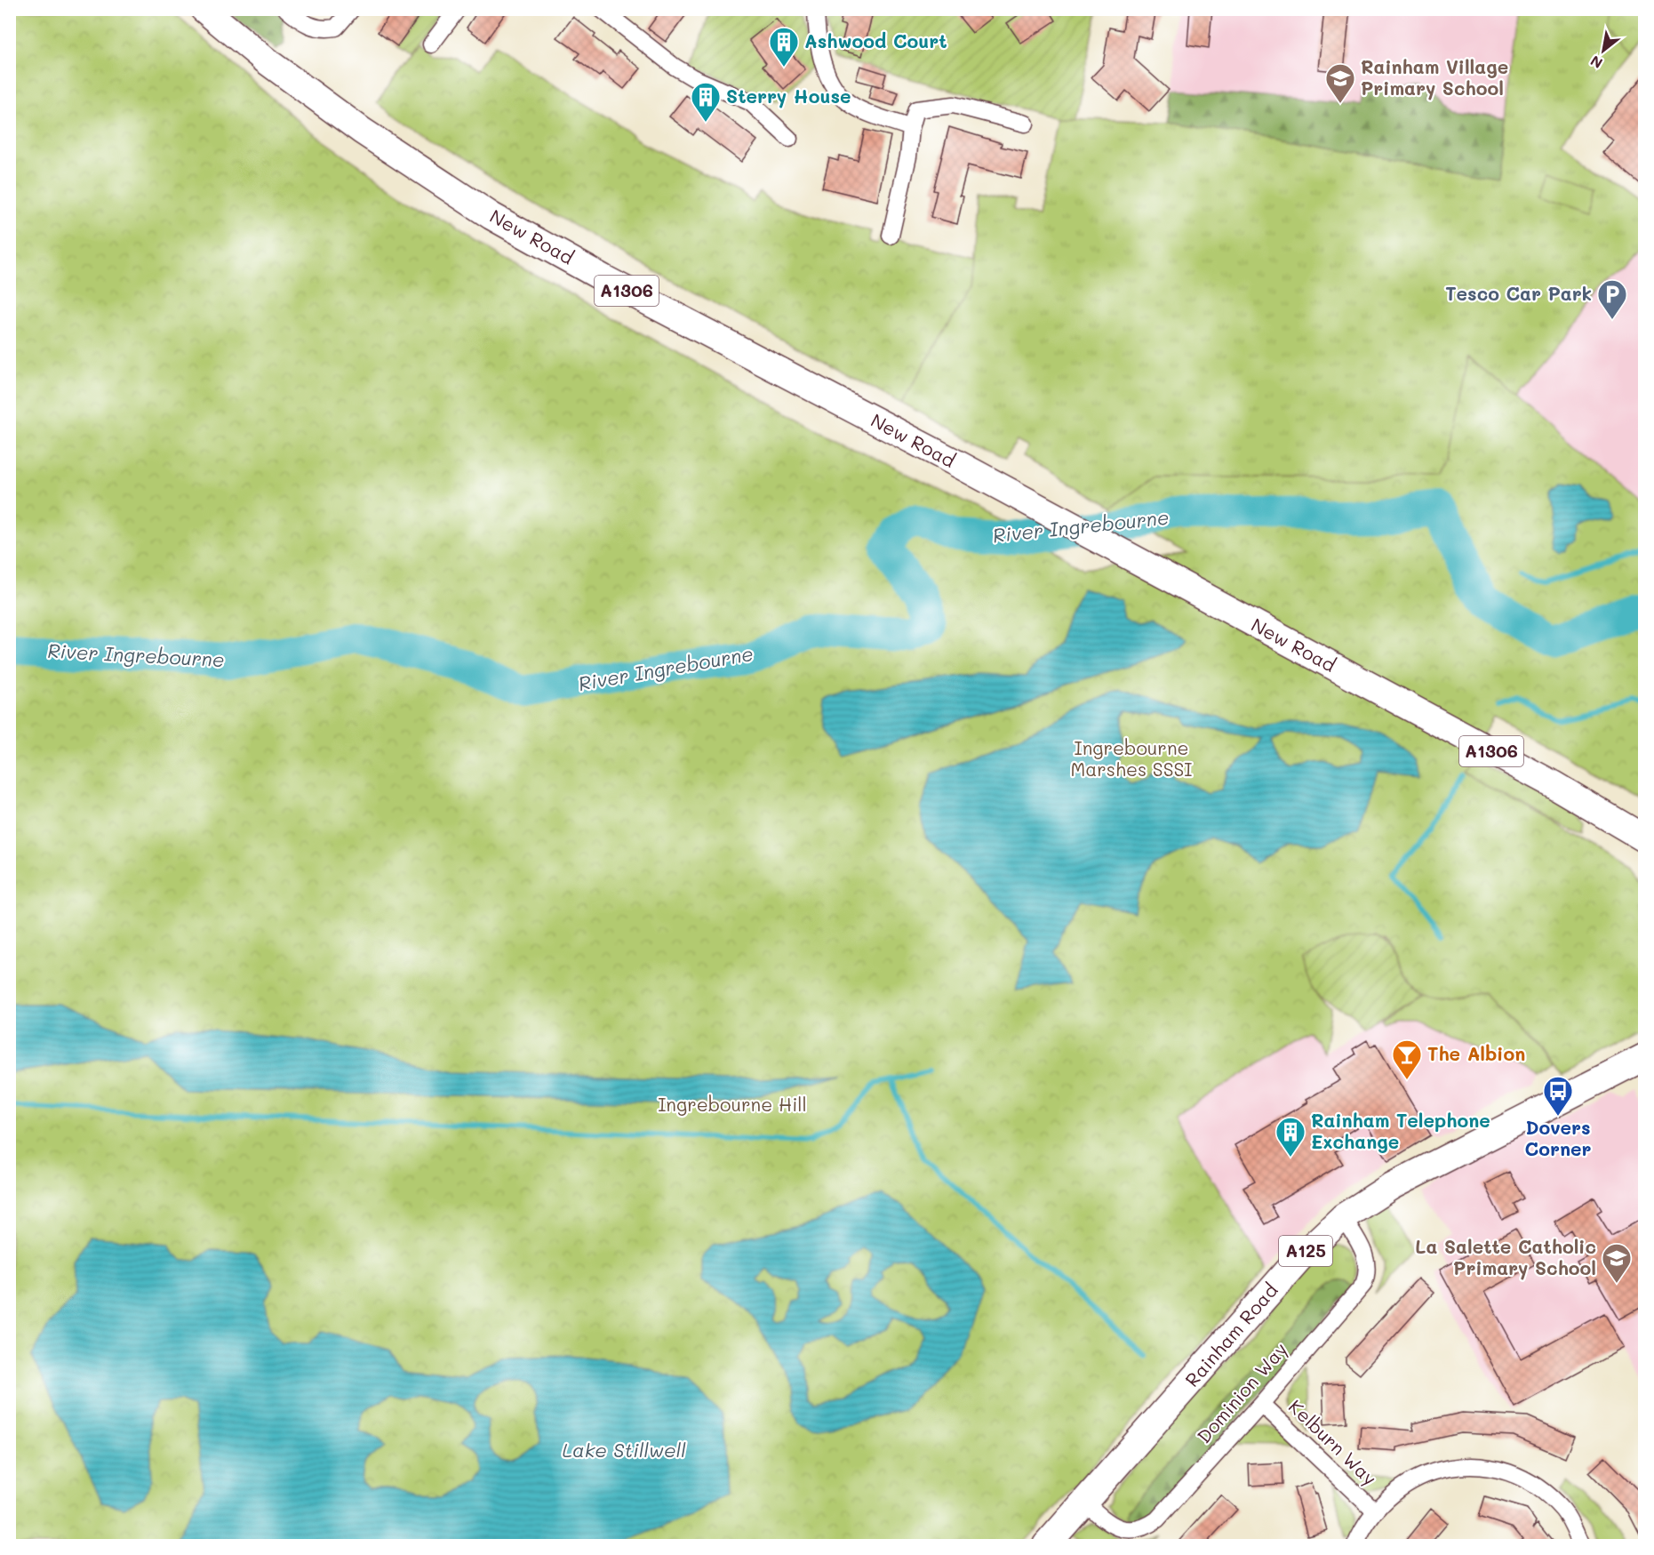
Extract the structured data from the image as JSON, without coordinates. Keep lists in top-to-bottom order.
{
  "streets": {
    "main road": [
      "New Road",
      "A1306",
      "A125",
      "Rainham Road"
    ],
    "street": ["Dominion Way", "Kelburn Way"]
  },
  "crossings": [
    ["Rainham Road", "Dominion Way"],
    ["Dominion Way", "Kelburn Way"]
  ],
  "water": ["River Ingrebourne", "Lake Stillwell"],
  "parks": ["Ingrebourne Marshes SSSI", "Ingrebourne Hill"],
  "places": {
    "building": ["Ashwood Court", "Sterry House", "Rainham Telephone Exchange"],
    "school or university": ["Rainham Village Primary School", "La Salette Catholic Primary School"],
    "parking": ["Tesco Car Park"],
    "bar": ["The Albion"],
    "bus stop": ["Dovers Corner"]
  },
  "north": "bottom left"
}
